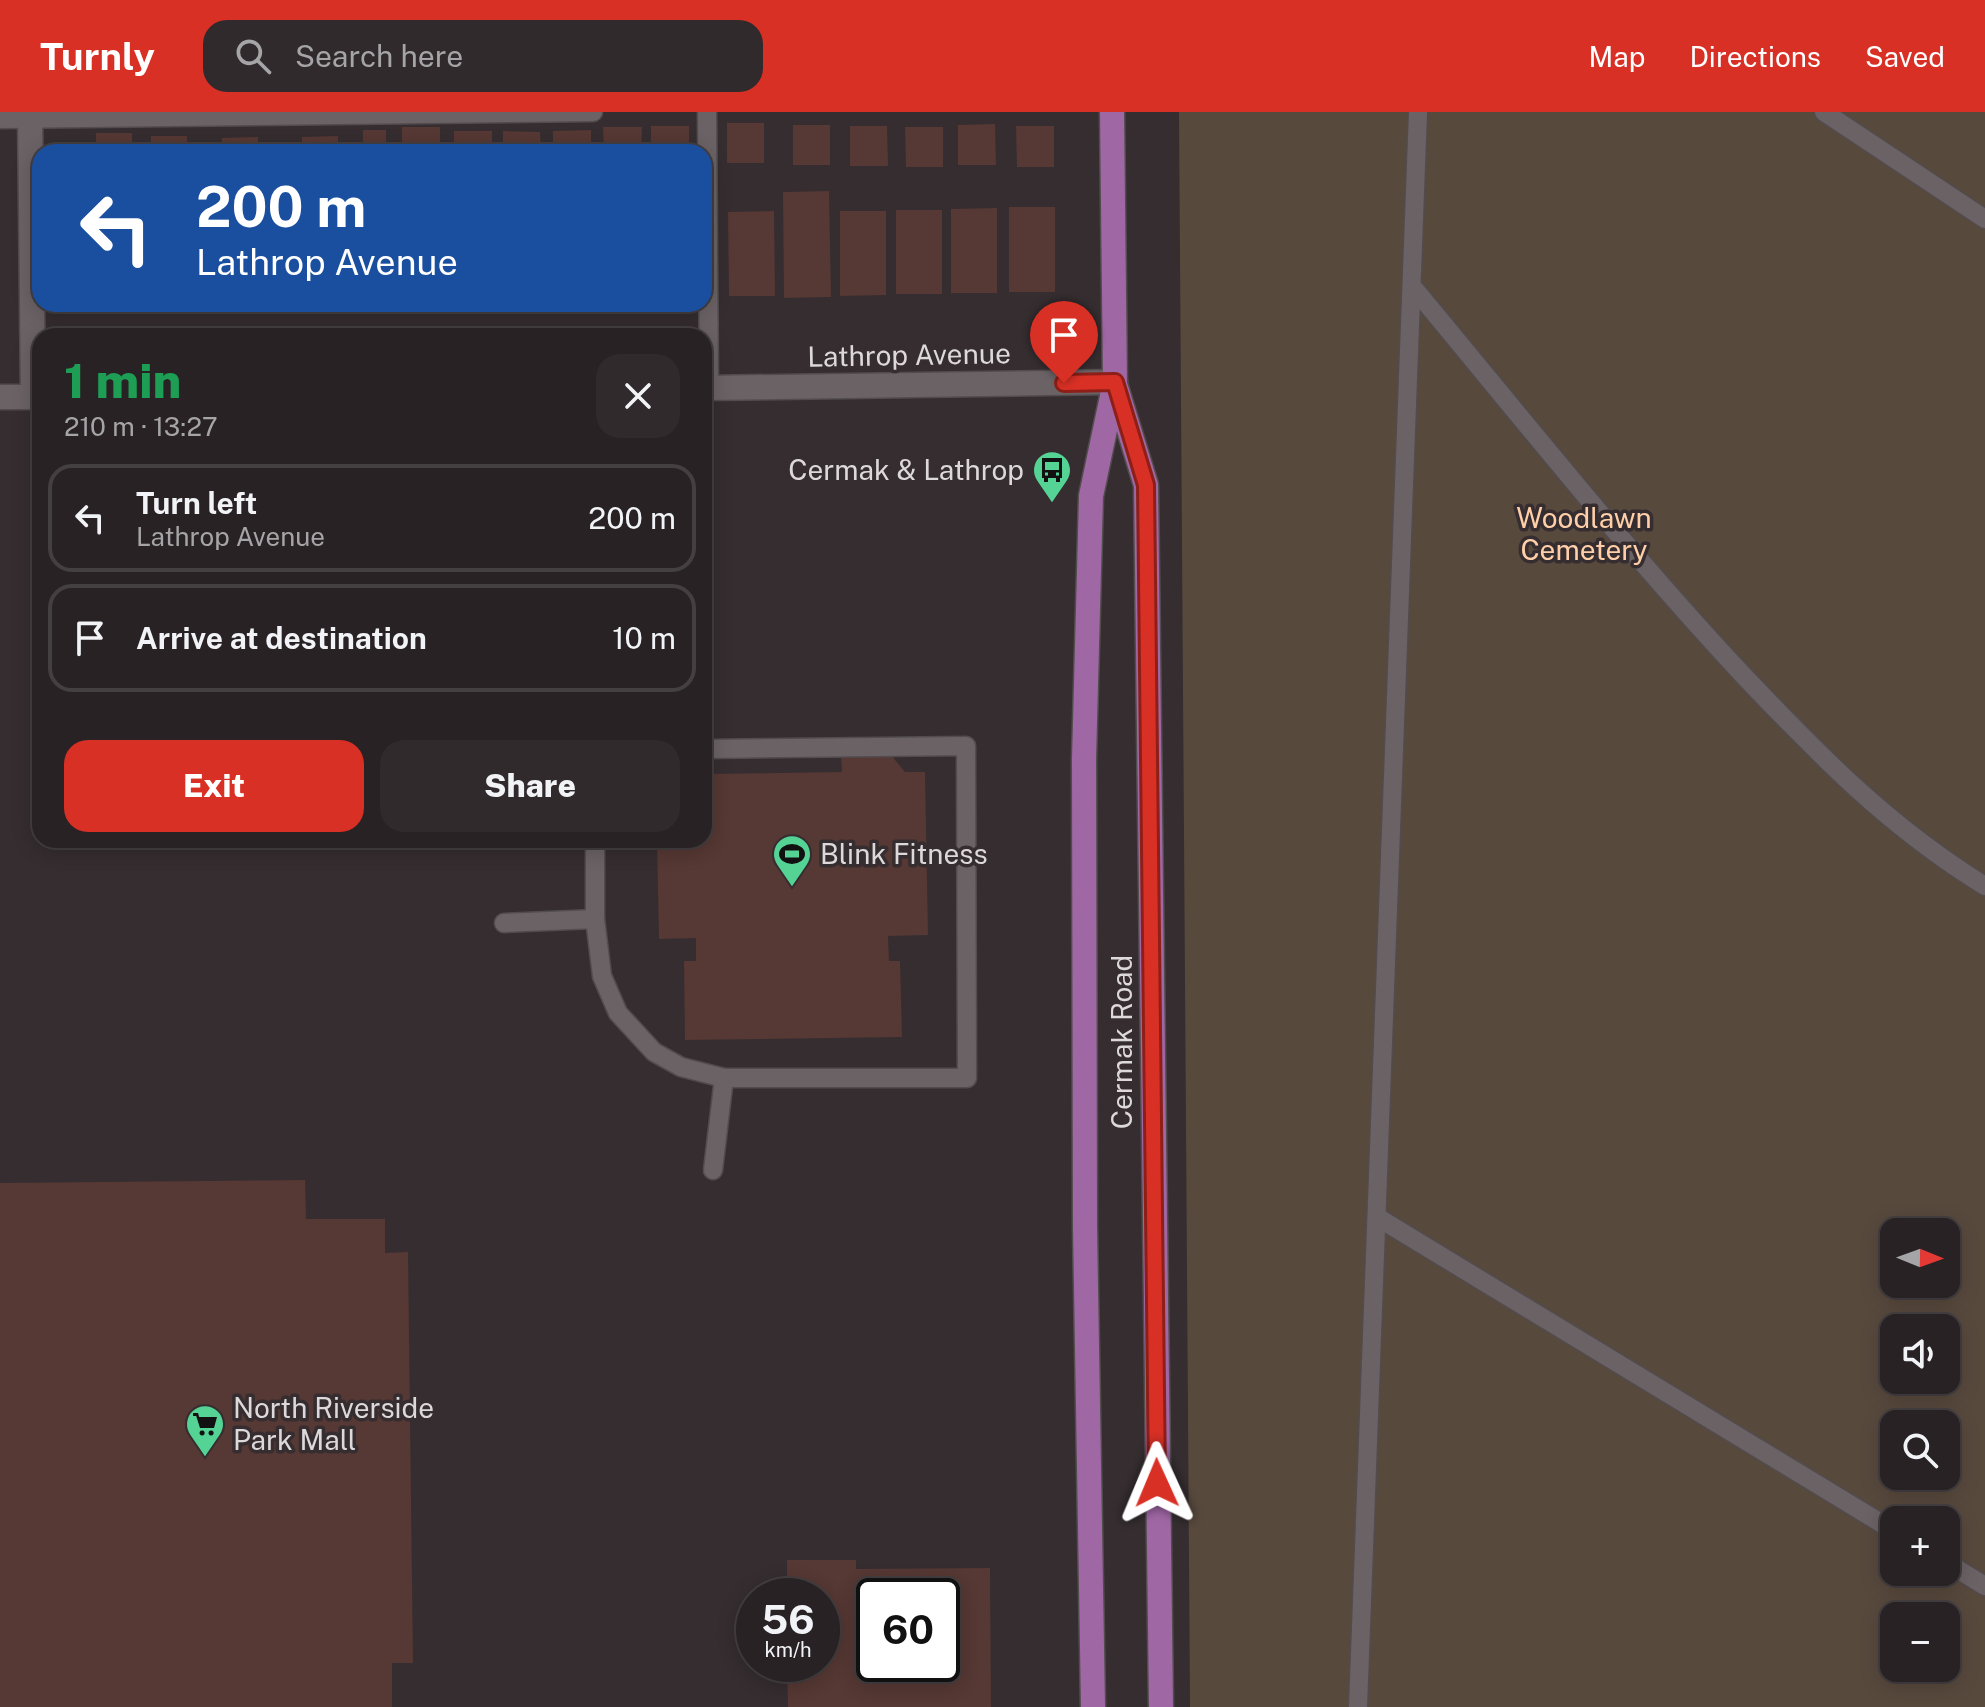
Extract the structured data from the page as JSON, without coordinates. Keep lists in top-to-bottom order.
{
  "streets": {
    "main road": ["Cermak Road"],
    "street": ["Lathrop Avenue"]
  },
  "crossings": [
    ["Lathrop Avenue", "Cermak Road"]
  ],
  "parks": ["Woodlawn Cemetery"],
  "places": {
    "bus stop": ["Cermak & Lathrop"],
    "sports": ["Blink Fitness"],
    "supermarket": ["North Riverside Park Mall"]
  },
  "north": "right",
  "page": {
    "header": "Turnly",
    "search": "Search here",
    "nav": ["Map", "Directions", "Saved"],
    "turn": ["200 m", "Lathrop Avenue"],
    "heading": ["1 min", "210 m · 13:27"],
    "list": [
      {
        "name": "Turn left",
        "note": "Lathrop Avenue",
        "value": "200 m"
      },
      {
        "name": "Arrive at destination",
        "value": "10 m"
      }
    ],
    "buttons": ["Exit", "Share"],
    "map_buttons": ["+", "−"],
    "speed": "56 km/h",
    "limit": "60"
  }
}
